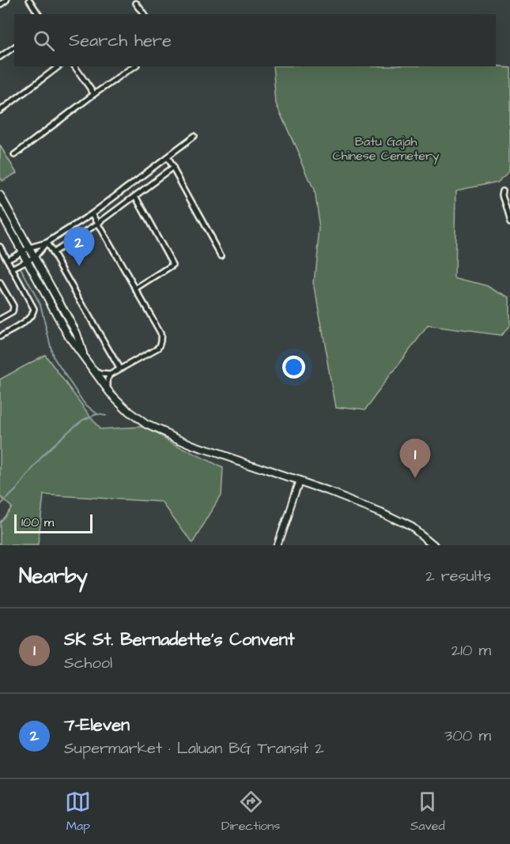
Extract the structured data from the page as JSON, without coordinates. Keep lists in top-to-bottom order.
{
  "parks": ["Batu Gajah Chinese Cemetery"],
  "scale_bar": "100 m",
  "page": {
    "search": "Search here",
    "pins": ["2", "1"],
    "scale": "100 m",
    "heading": ["Nearby", "2 results"],
    "list": [
      {
        "mark": "1",
        "name": "SK St. Bernadette's Convent",
        "note": "School",
        "value": "210 m"
      },
      {
        "mark": "2",
        "name": "7-Eleven",
        "note": "Supermarket · Laluan BG Transit 2",
        "value": "300 m"
      }
    ],
    "nav": ["Map", "Directions", "Saved"]
  }
}
